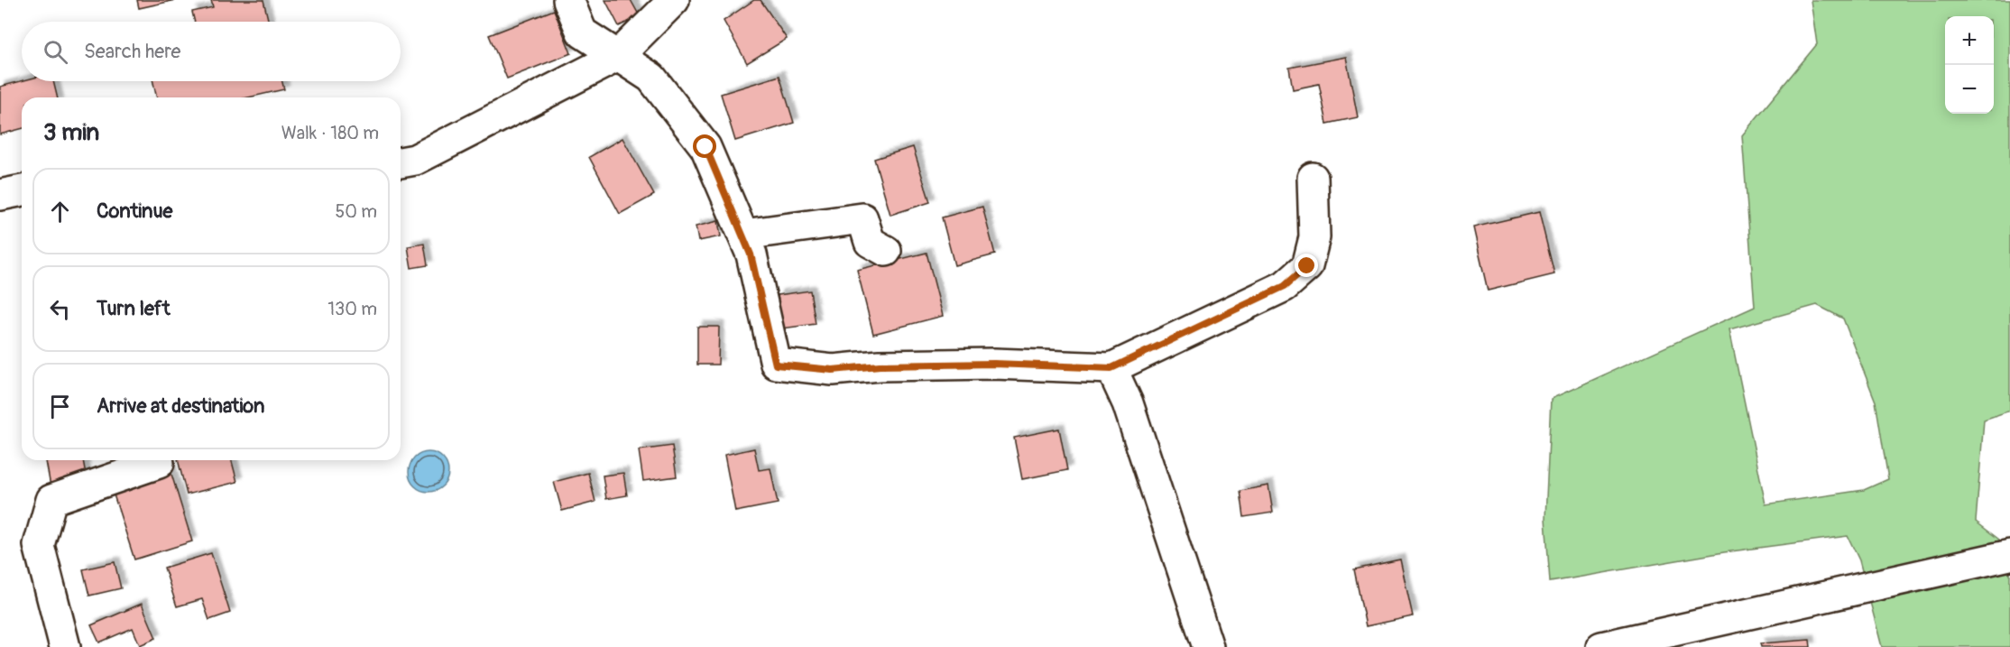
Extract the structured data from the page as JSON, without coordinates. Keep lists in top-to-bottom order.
{
  "page": {
    "map_buttons": ["+", "−"],
    "search": "Search here",
    "heading": ["3 min", "Walk · 180 m"],
    "list": [
      ["Continue", "50 m"],
      ["Turn left", "130 m"],
      "Arrive at destination"
    ]
  }
}
